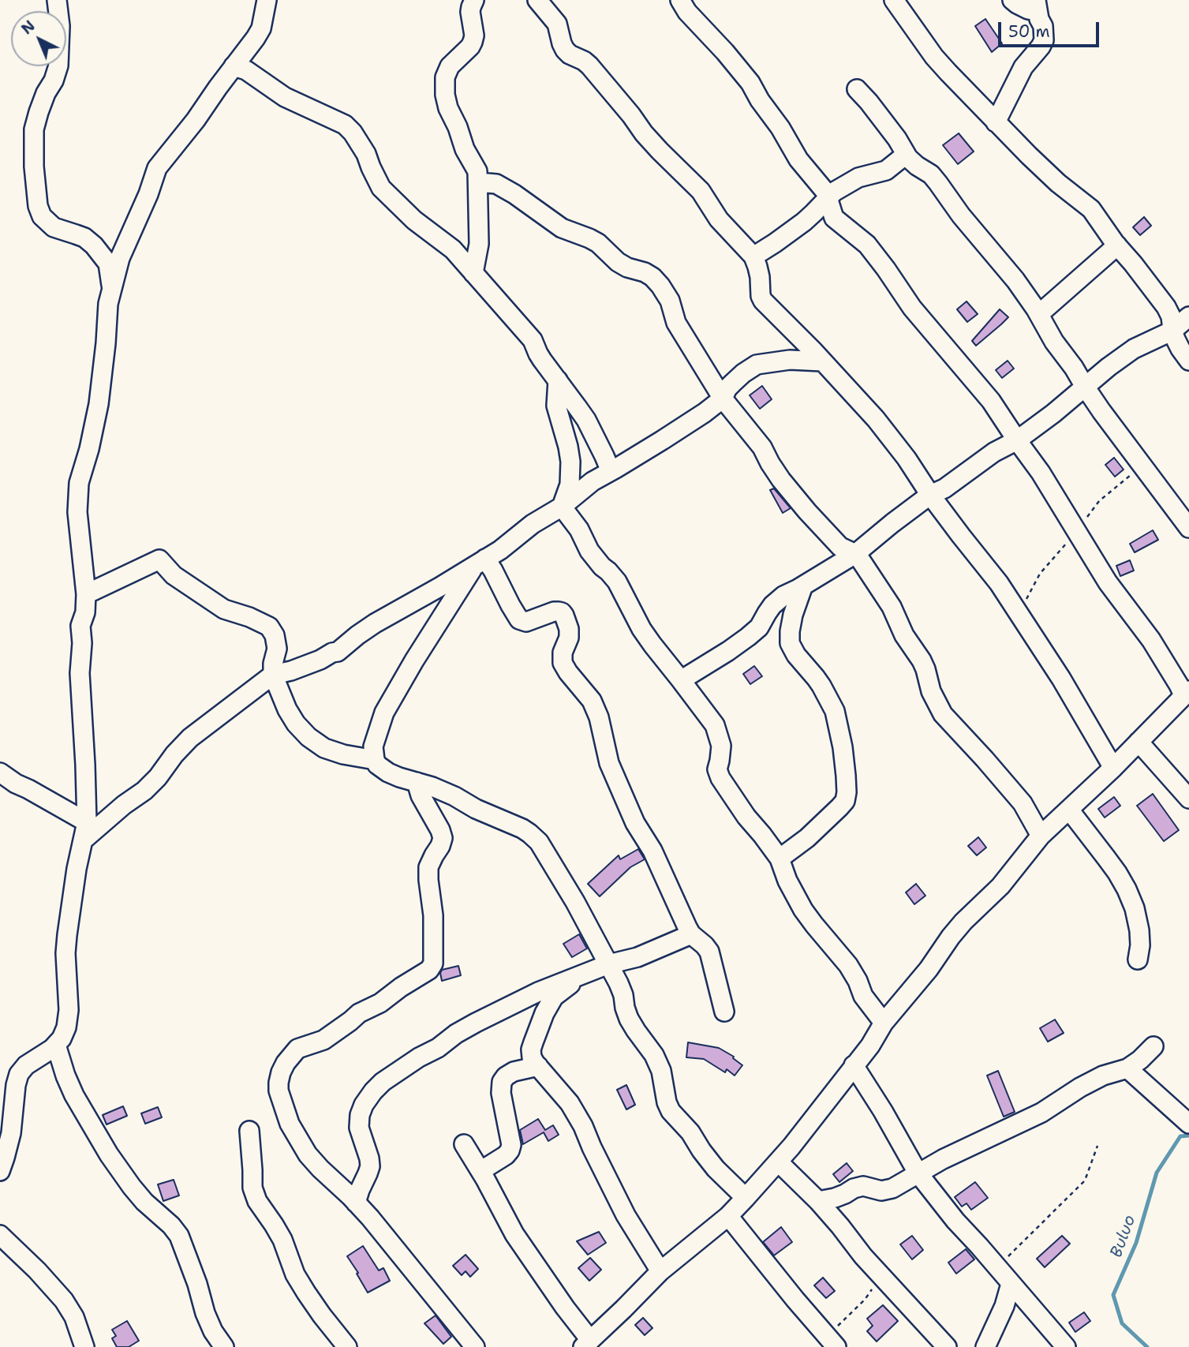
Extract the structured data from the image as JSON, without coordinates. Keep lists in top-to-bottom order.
{
  "water": ["Buluo"],
  "scale_bar": "50 m",
  "north": "top left"
}
